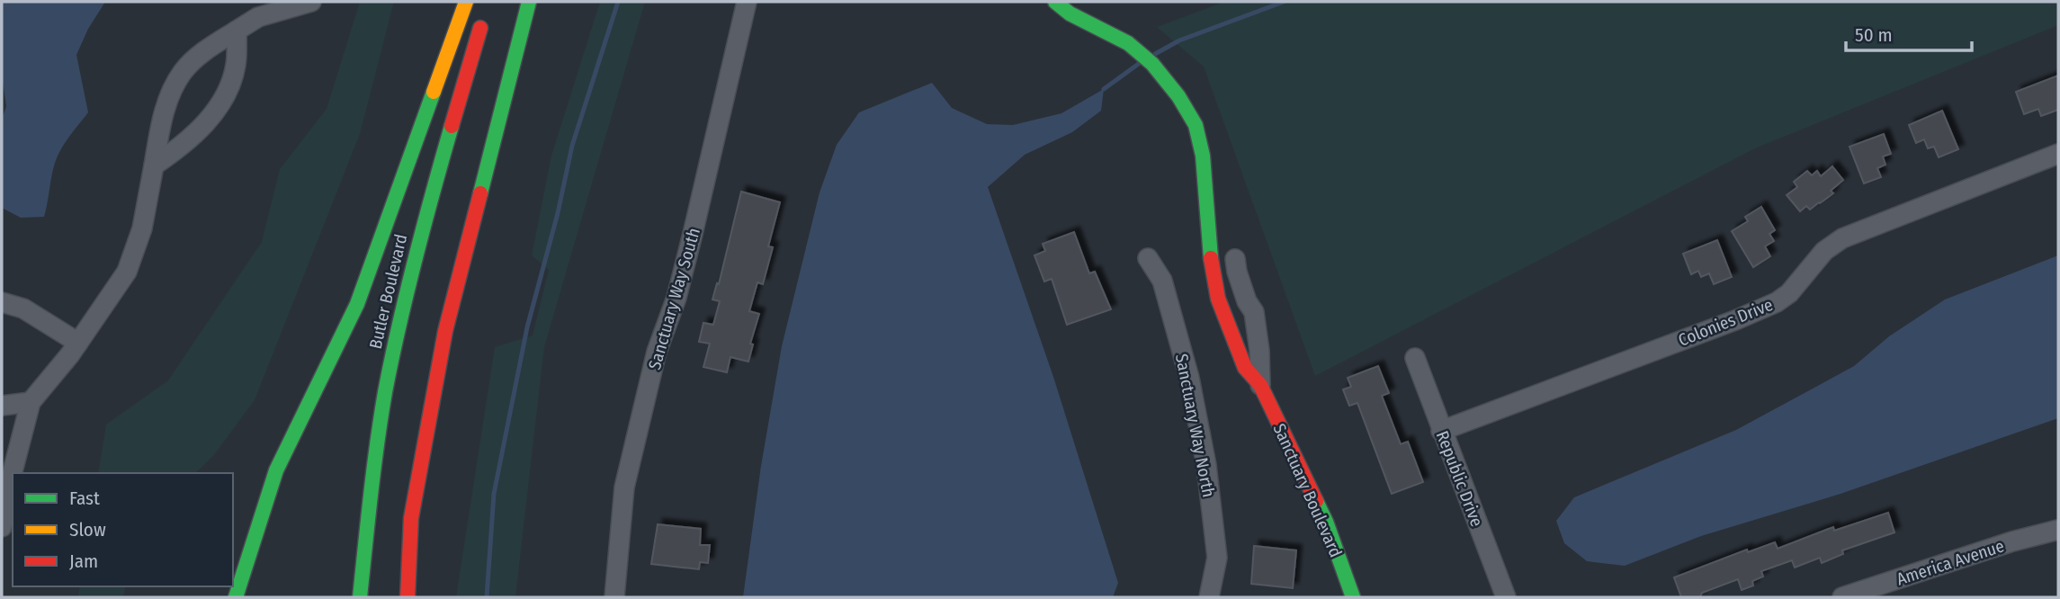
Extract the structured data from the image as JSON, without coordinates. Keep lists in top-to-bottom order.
{
  "streets": {
    "main road": ["Butler Boulevard", "Sanctuary Boulevard"],
    "street": [
      "Sanctuary Way South",
      "Colonies Drive",
      "Sanctuary Way North",
      "Republic Drive",
      "America Avenue"
    ]
  },
  "crossings": [
    ["Colonies Drive", "Republic Drive"]
  ],
  "legend": ["Fast", "Slow", "Jam"],
  "scale_bar": "50 m"
}
